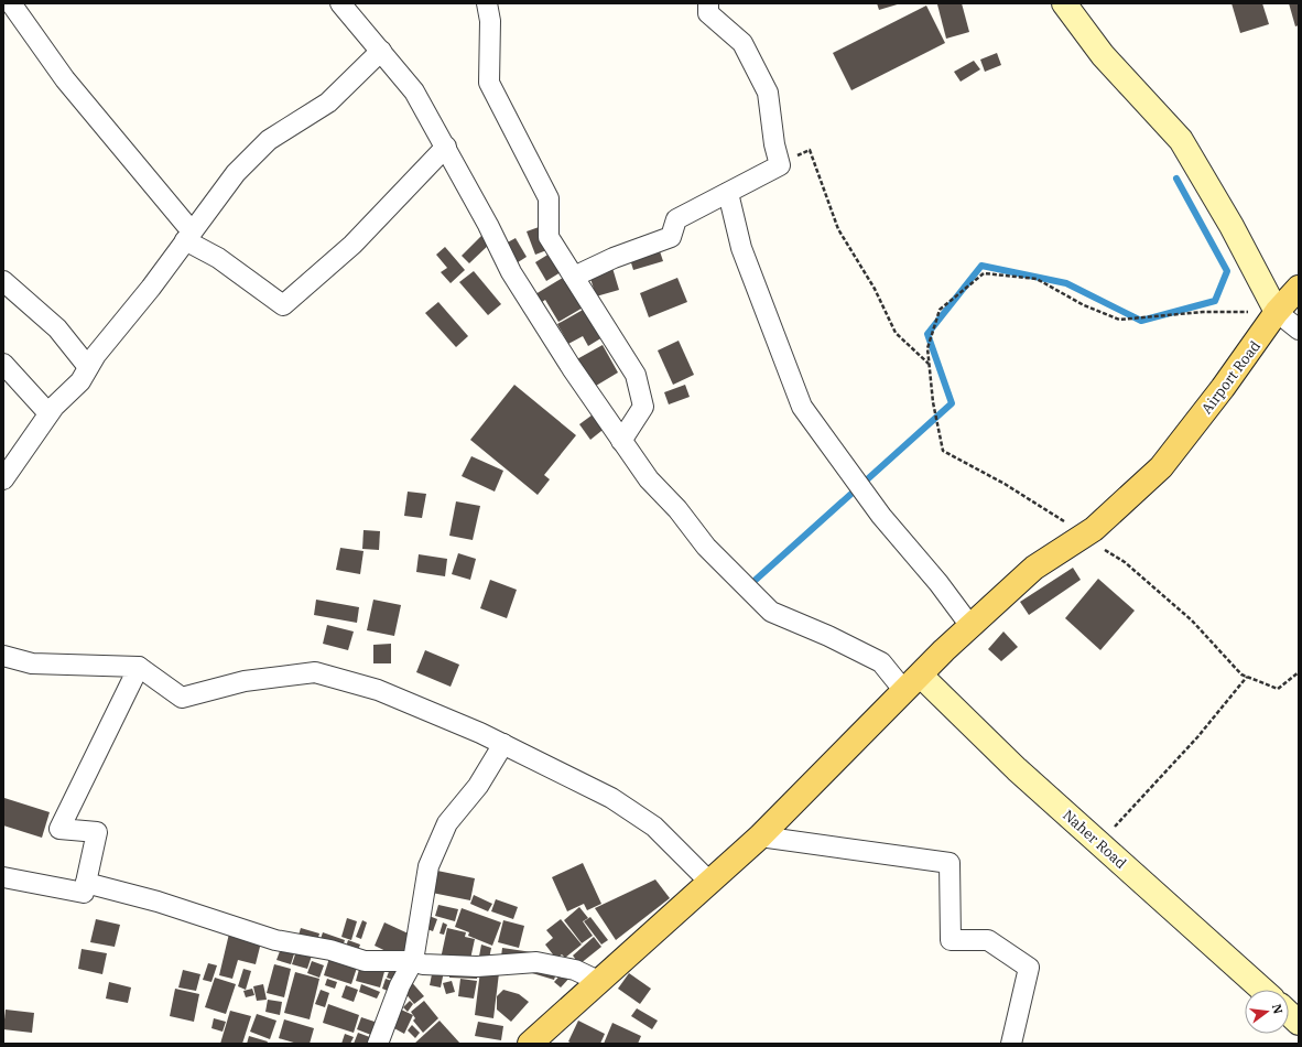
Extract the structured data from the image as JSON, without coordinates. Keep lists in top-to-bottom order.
{
  "streets": {
    "main road": ["Airport Road", "Naher Road"]
  },
  "crossings": [
    ["Airport Road", "Naher Road"]
  ],
  "north": "right"
}
